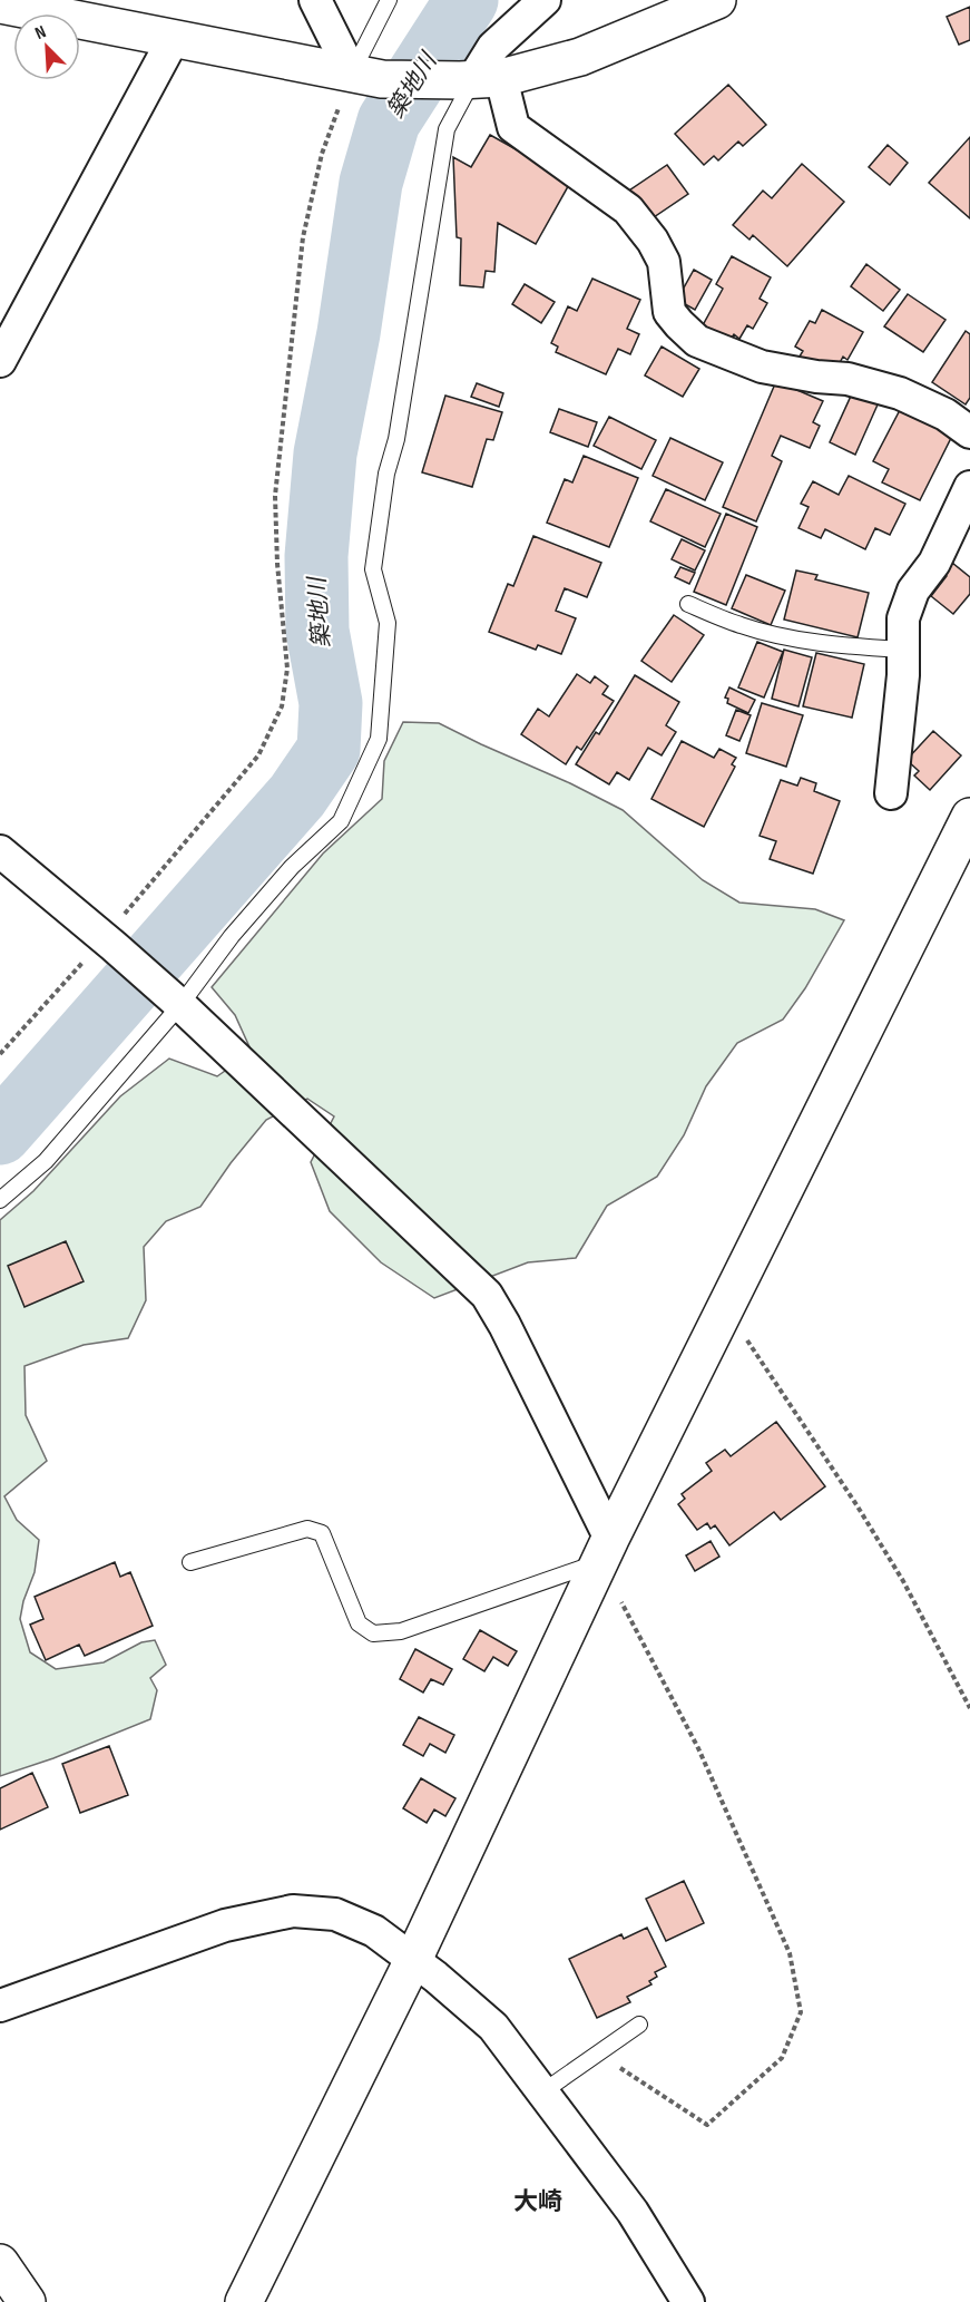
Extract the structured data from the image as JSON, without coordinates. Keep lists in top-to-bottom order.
{
  "districts": ["大崎"],
  "water": ["築地川"],
  "north": "top left"
}
